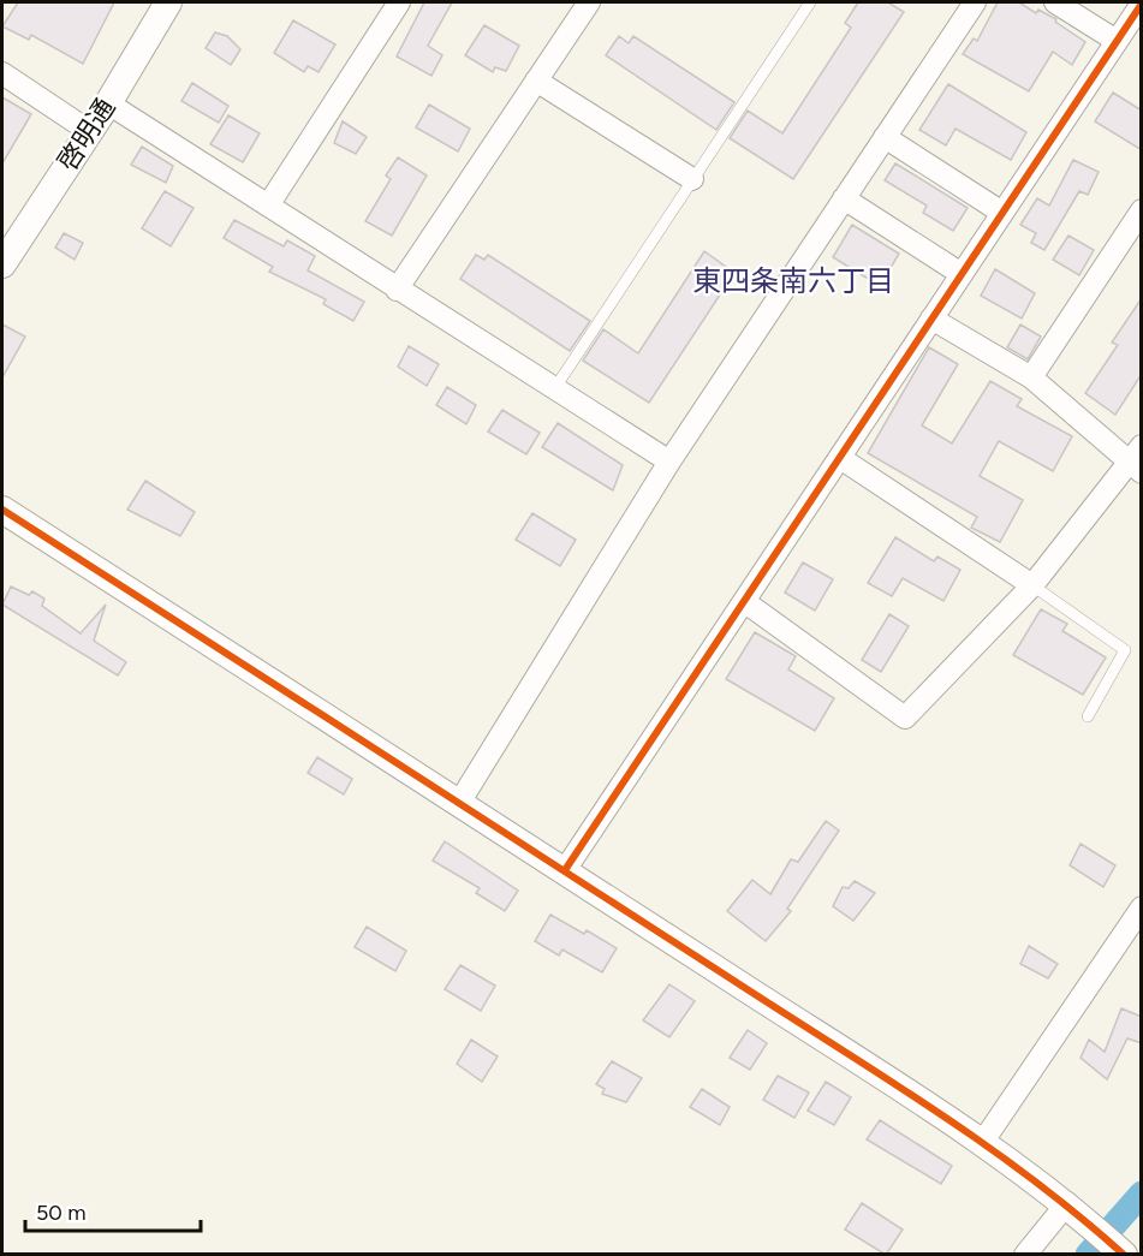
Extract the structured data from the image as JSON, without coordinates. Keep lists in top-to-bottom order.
{
  "streets": {
    "street": ["啓明通"]
  },
  "districts": ["東四条南六丁目"],
  "scale_bar": "50 m"
}
